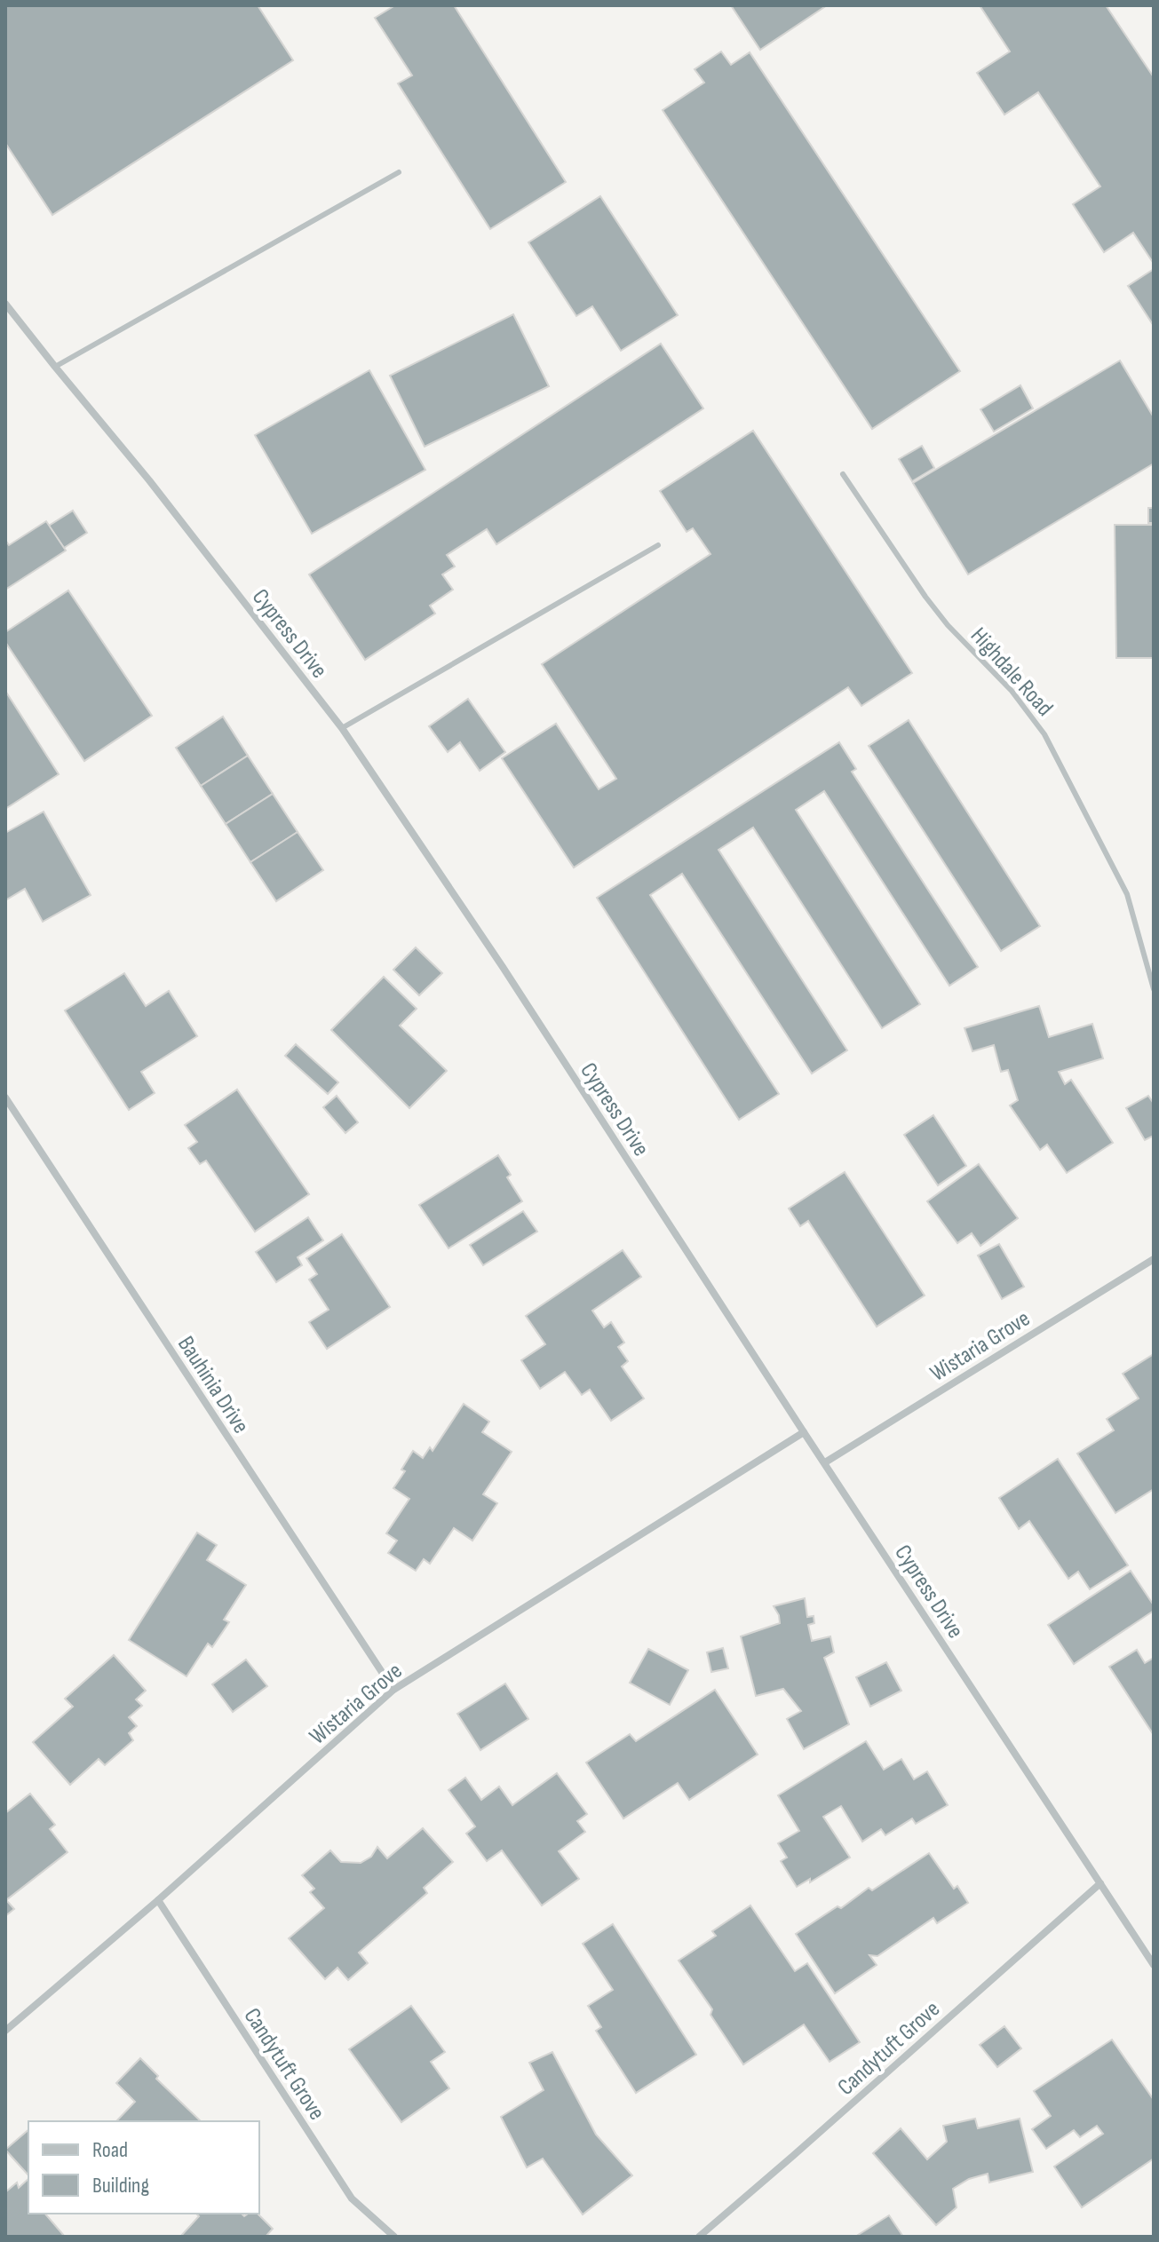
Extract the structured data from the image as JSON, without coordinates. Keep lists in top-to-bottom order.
{
  "streets": {
    "street": [
      "Cypress Drive",
      "Wistaria Grove",
      "Bauhinia Drive",
      "Candytuft Grove"
    ],
    "lane": ["Highdale Road"]
  },
  "crossings": [
    ["Cypress Drive", "Wistaria Grove"],
    ["Cypress Drive", "Candytuft Grove"],
    ["Wistaria Grove", "Bauhinia Drive"],
    ["Wistaria Grove", "Candytuft Grove"]
  ],
  "legend": ["Road", "Building"]
}
